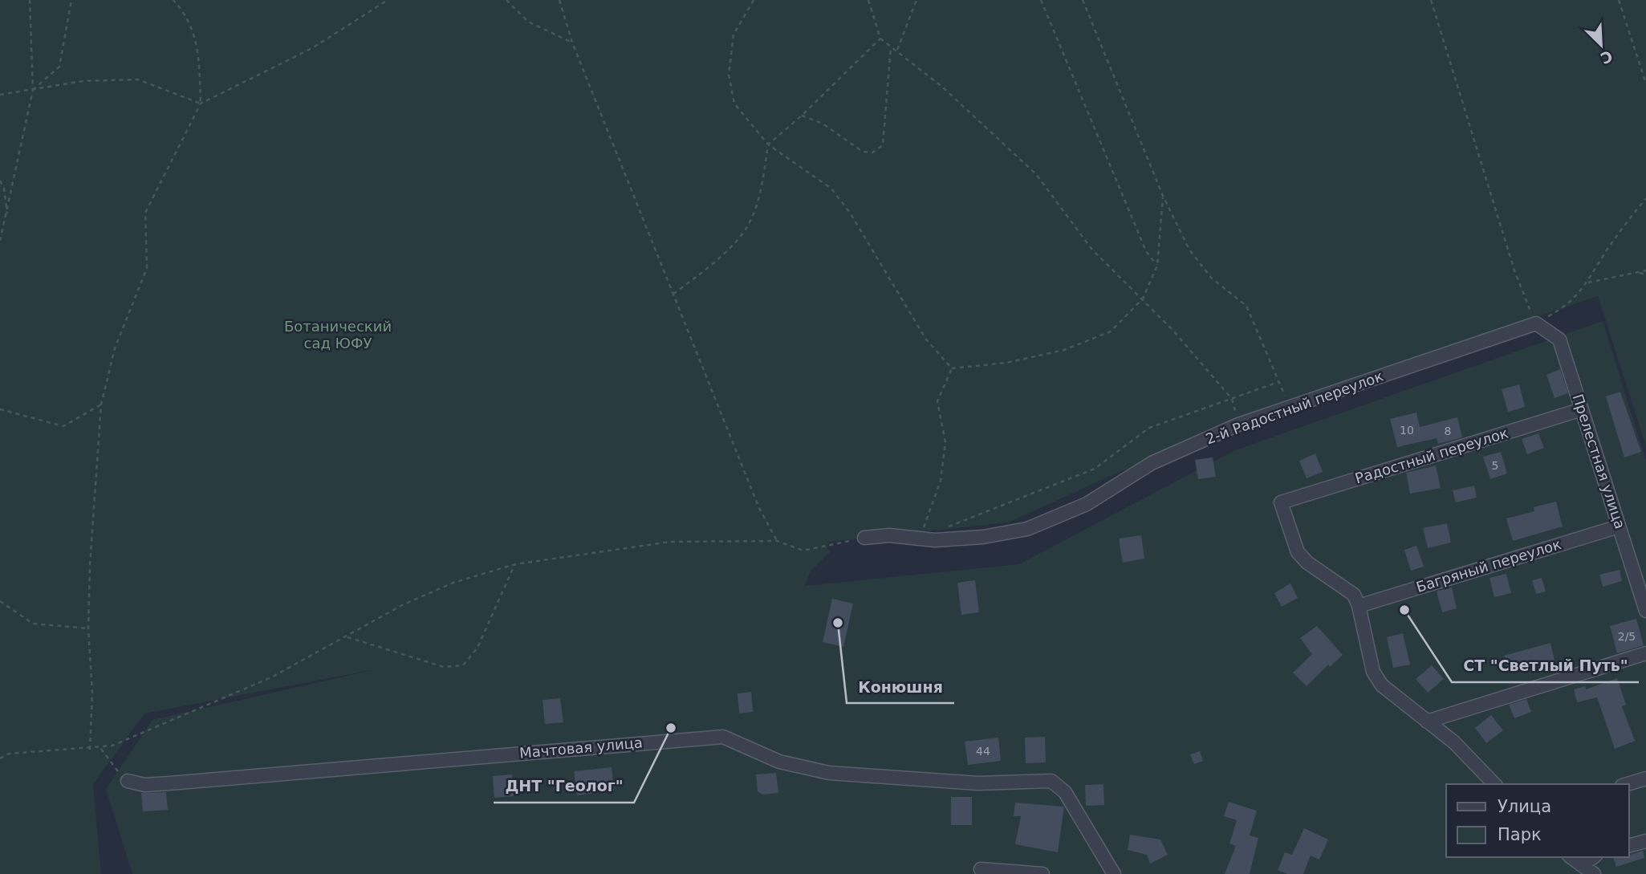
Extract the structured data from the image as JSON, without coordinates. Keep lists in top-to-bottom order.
{
  "streets": {
    "street": [
      "2-й Радостный переулок",
      "Радостный переулок",
      "Прелестная улица",
      "Багряный переулок",
      "Мачтовая улица"
    ]
  },
  "crossings": [
    ["2-й Радостный переулок", "Прелестная улица"],
    ["Радостный переулок", "Прелестная улица"],
    ["Радостный переулок", "Багряный переулок"],
    ["Прелестная улица", "Багряный переулок"]
  ],
  "parks": ["Ботанический сад ЮФУ"],
  "places": ["СТ \"Светлый Путь\"", "Конюшня", "ДНТ \"Геолог\""],
  "house_numbers": [
    "10",
    "8",
    "5",
    "2/5",
    "44"
  ],
  "legend": ["Улица", "Парк"],
  "north": "bottom right"
}
